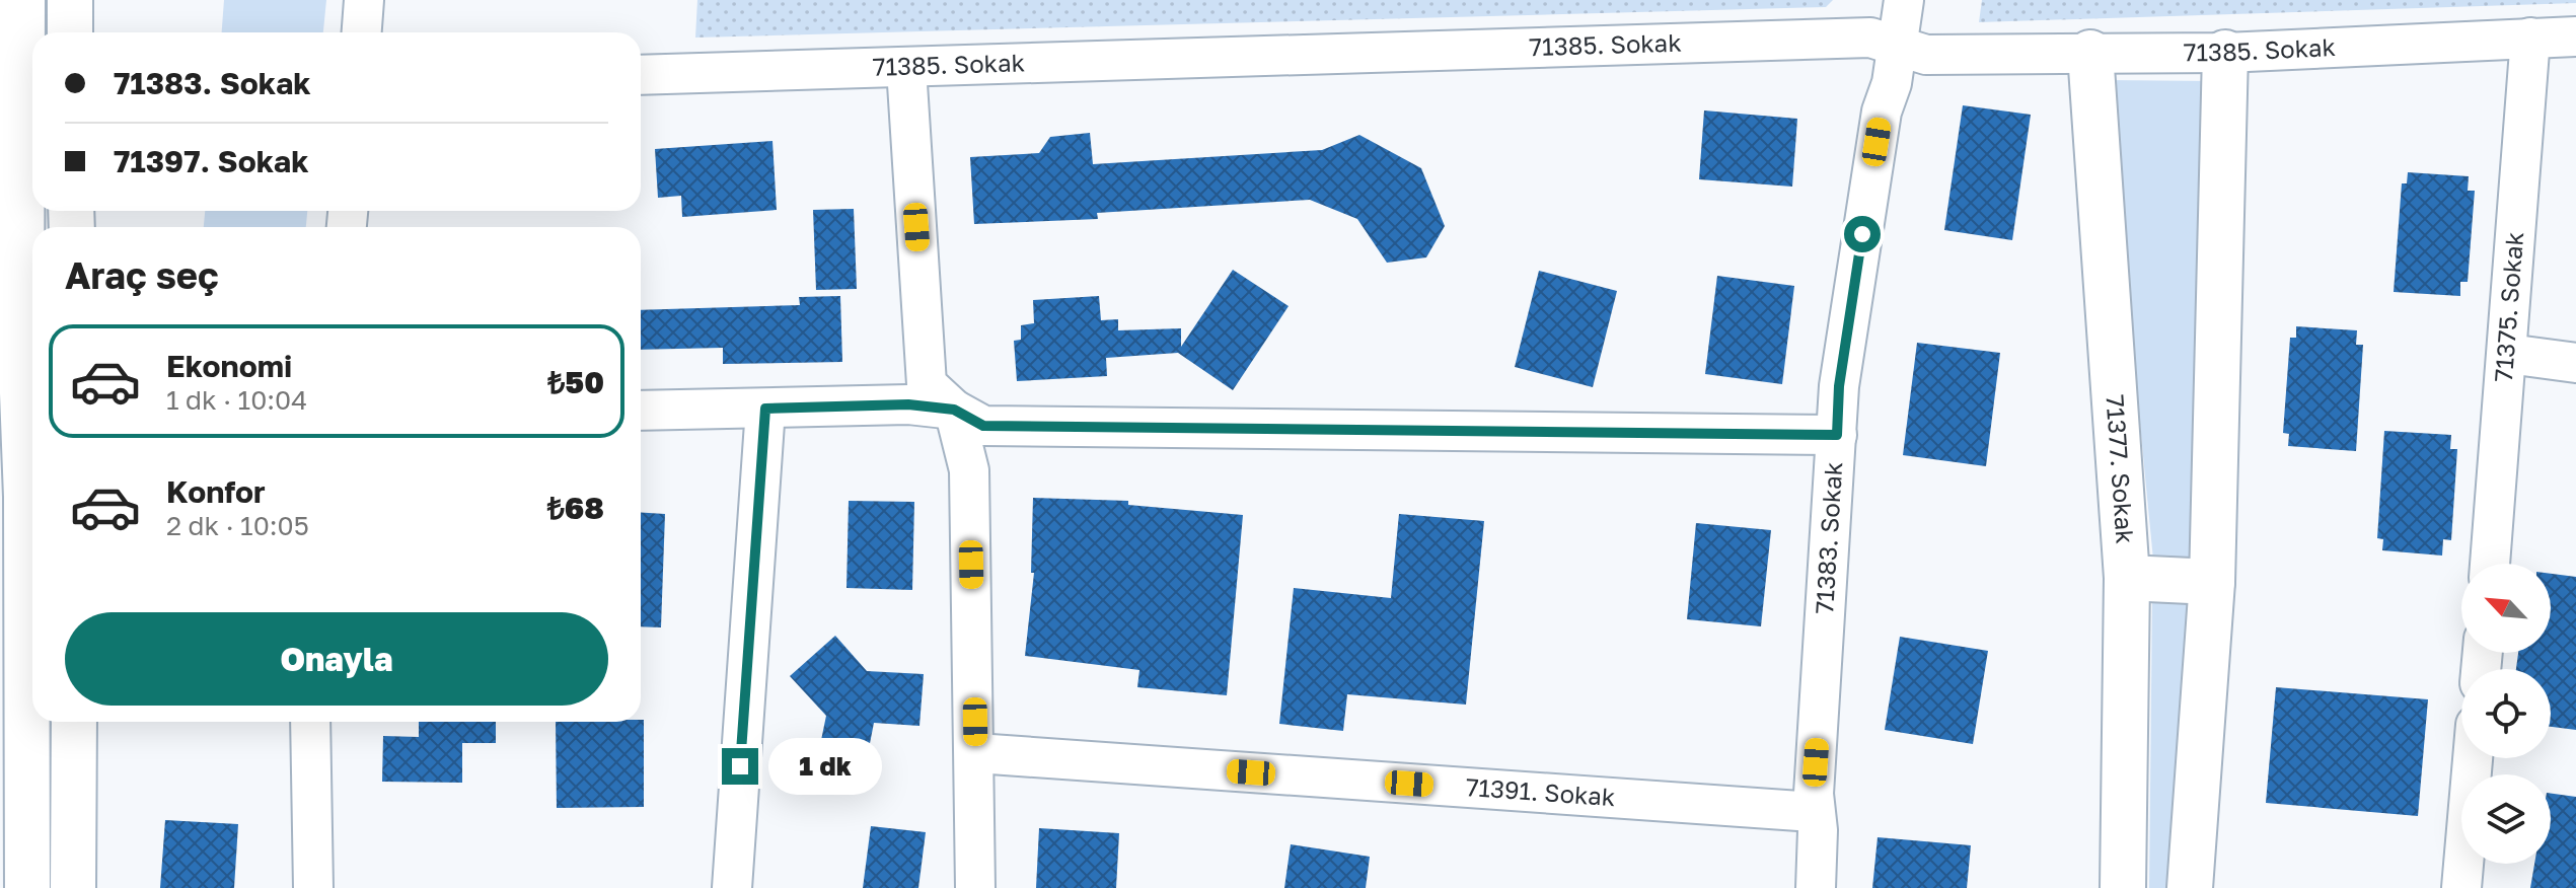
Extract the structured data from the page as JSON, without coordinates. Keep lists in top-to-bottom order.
{
  "streets": {
    "street": [
      "71385. Sokak",
      "71375. Sokak",
      "71377. Sokak",
      "71383. Sokak",
      "71391. Sokak"
    ]
  },
  "crossings": [
    ["71385. Sokak", "71375. Sokak"],
    ["71385. Sokak", "71377. Sokak"],
    ["71385. Sokak", "71383. Sokak"],
    ["71383. Sokak", "71391. Sokak"]
  ],
  "north": "top left",
  "page": {
    "banner": ["71383. Sokak", "71397. Sokak"],
    "heading": "Araç seç",
    "list": [
      {
        "name": "Ekonomi",
        "note": "1 dk · 10:04",
        "value": "₺50"
      },
      {
        "name": "Konfor",
        "note": "2 dk · 10:05",
        "value": "₺68"
      }
    ],
    "buttons": "Onayla",
    "bubble": "1 dk"
  }
}
